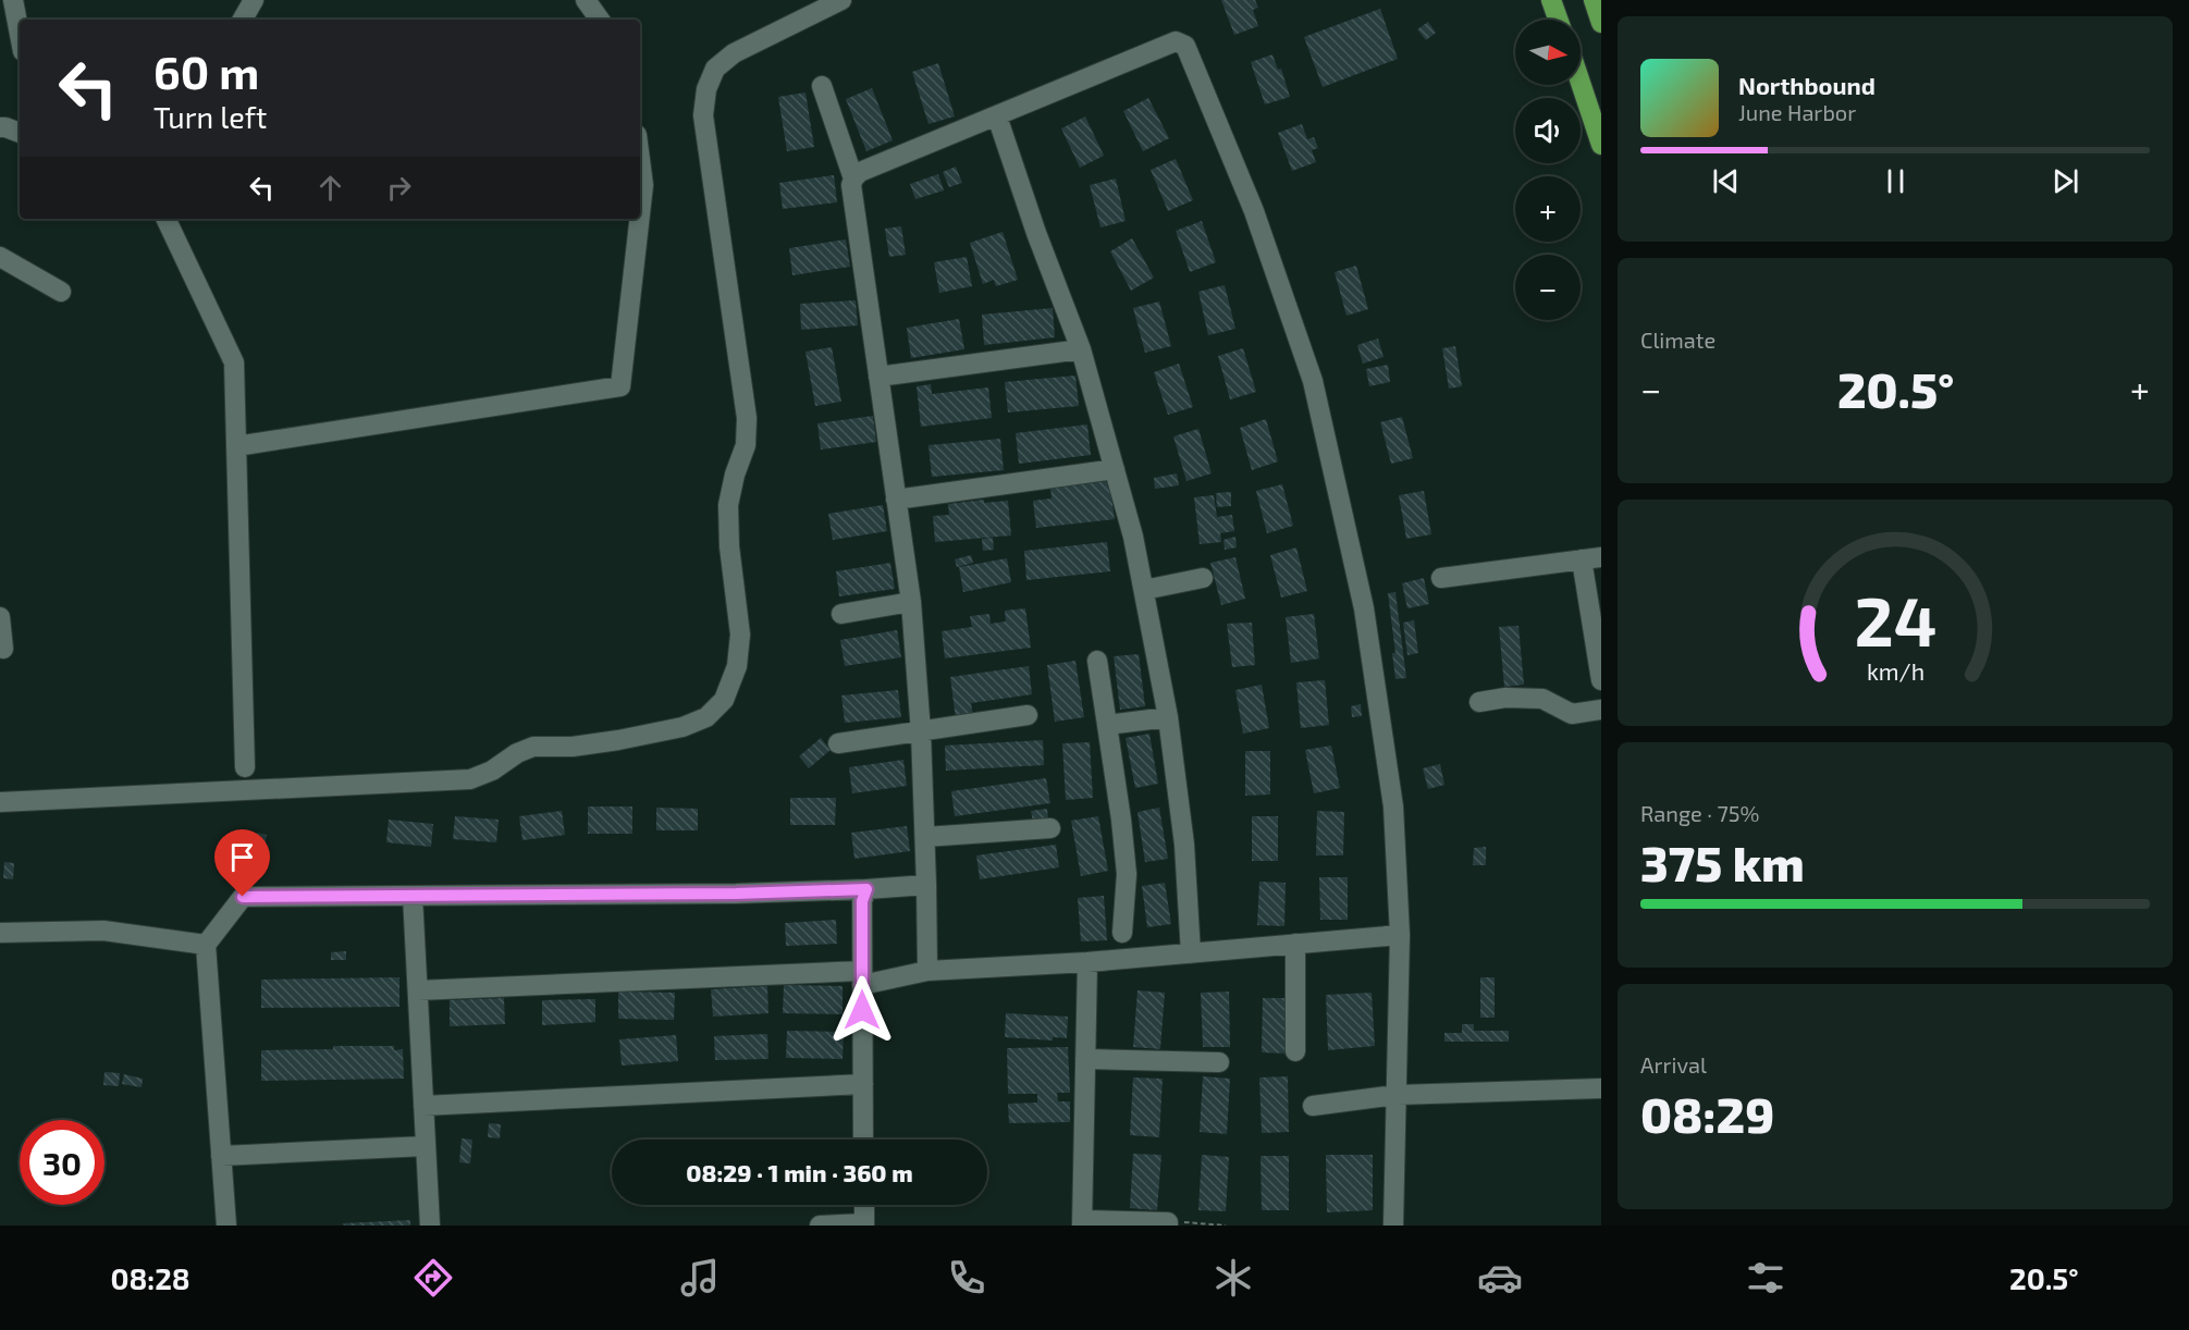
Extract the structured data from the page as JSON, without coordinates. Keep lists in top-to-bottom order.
{
  "north": "right",
  "page": {
    "map_buttons": ["+", "−"],
    "turn": ["60 m", "Turn left"],
    "song": ["Northbound", "June Harbor"],
    "tile": [
      "Climate",
      ["Range · 75%", "375 km"],
      ["Arrival", "08:29"]
    ],
    "heat": ["−", "20.5°", "+"],
    "limit": "30",
    "trip": "08:29 · 1 min · 360 m",
    "tabs": ["08:28", "20.5°"],
    "gauge": ["24", "km/h"]
  }
}
